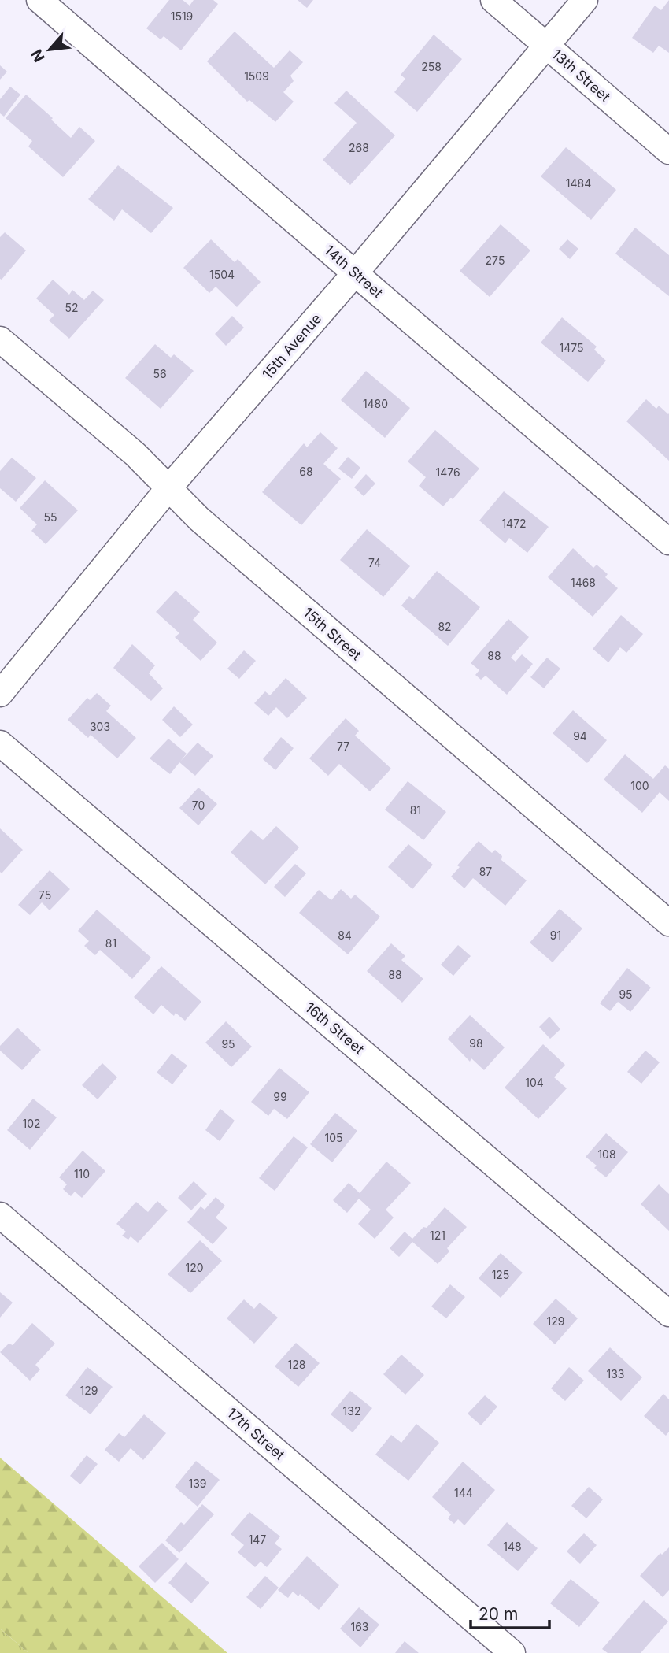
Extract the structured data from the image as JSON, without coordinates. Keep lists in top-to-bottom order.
{
  "streets": {
    "street": [
      "13th Street",
      "14th Street",
      "15th Avenue",
      "15th Street",
      "16th Street",
      "17th Street"
    ]
  },
  "crossings": [
    ["13th Street", "15th Avenue"],
    ["14th Street", "15th Avenue"],
    ["15th Avenue", "15th Street"]
  ],
  "house_numbers": [
    "1519",
    "258",
    "1509",
    "268",
    "1484",
    "275",
    "1504",
    "52",
    "1475",
    "56",
    "1480",
    "68",
    "1476",
    "55",
    "1472",
    "74",
    "1468",
    "82",
    "88",
    "303",
    "94",
    "77",
    "100",
    "70",
    "81",
    "87",
    "75",
    "84",
    "91",
    "81",
    "88",
    "95",
    "98",
    "95",
    "104",
    "99",
    "102",
    "105",
    "108",
    "110",
    "121",
    "120",
    "125",
    "129",
    "128",
    "133",
    "129",
    "132",
    "139",
    "144",
    "147",
    "148",
    "163"
  ],
  "scale_bar": "20 m",
  "north": "bottom left"
}
